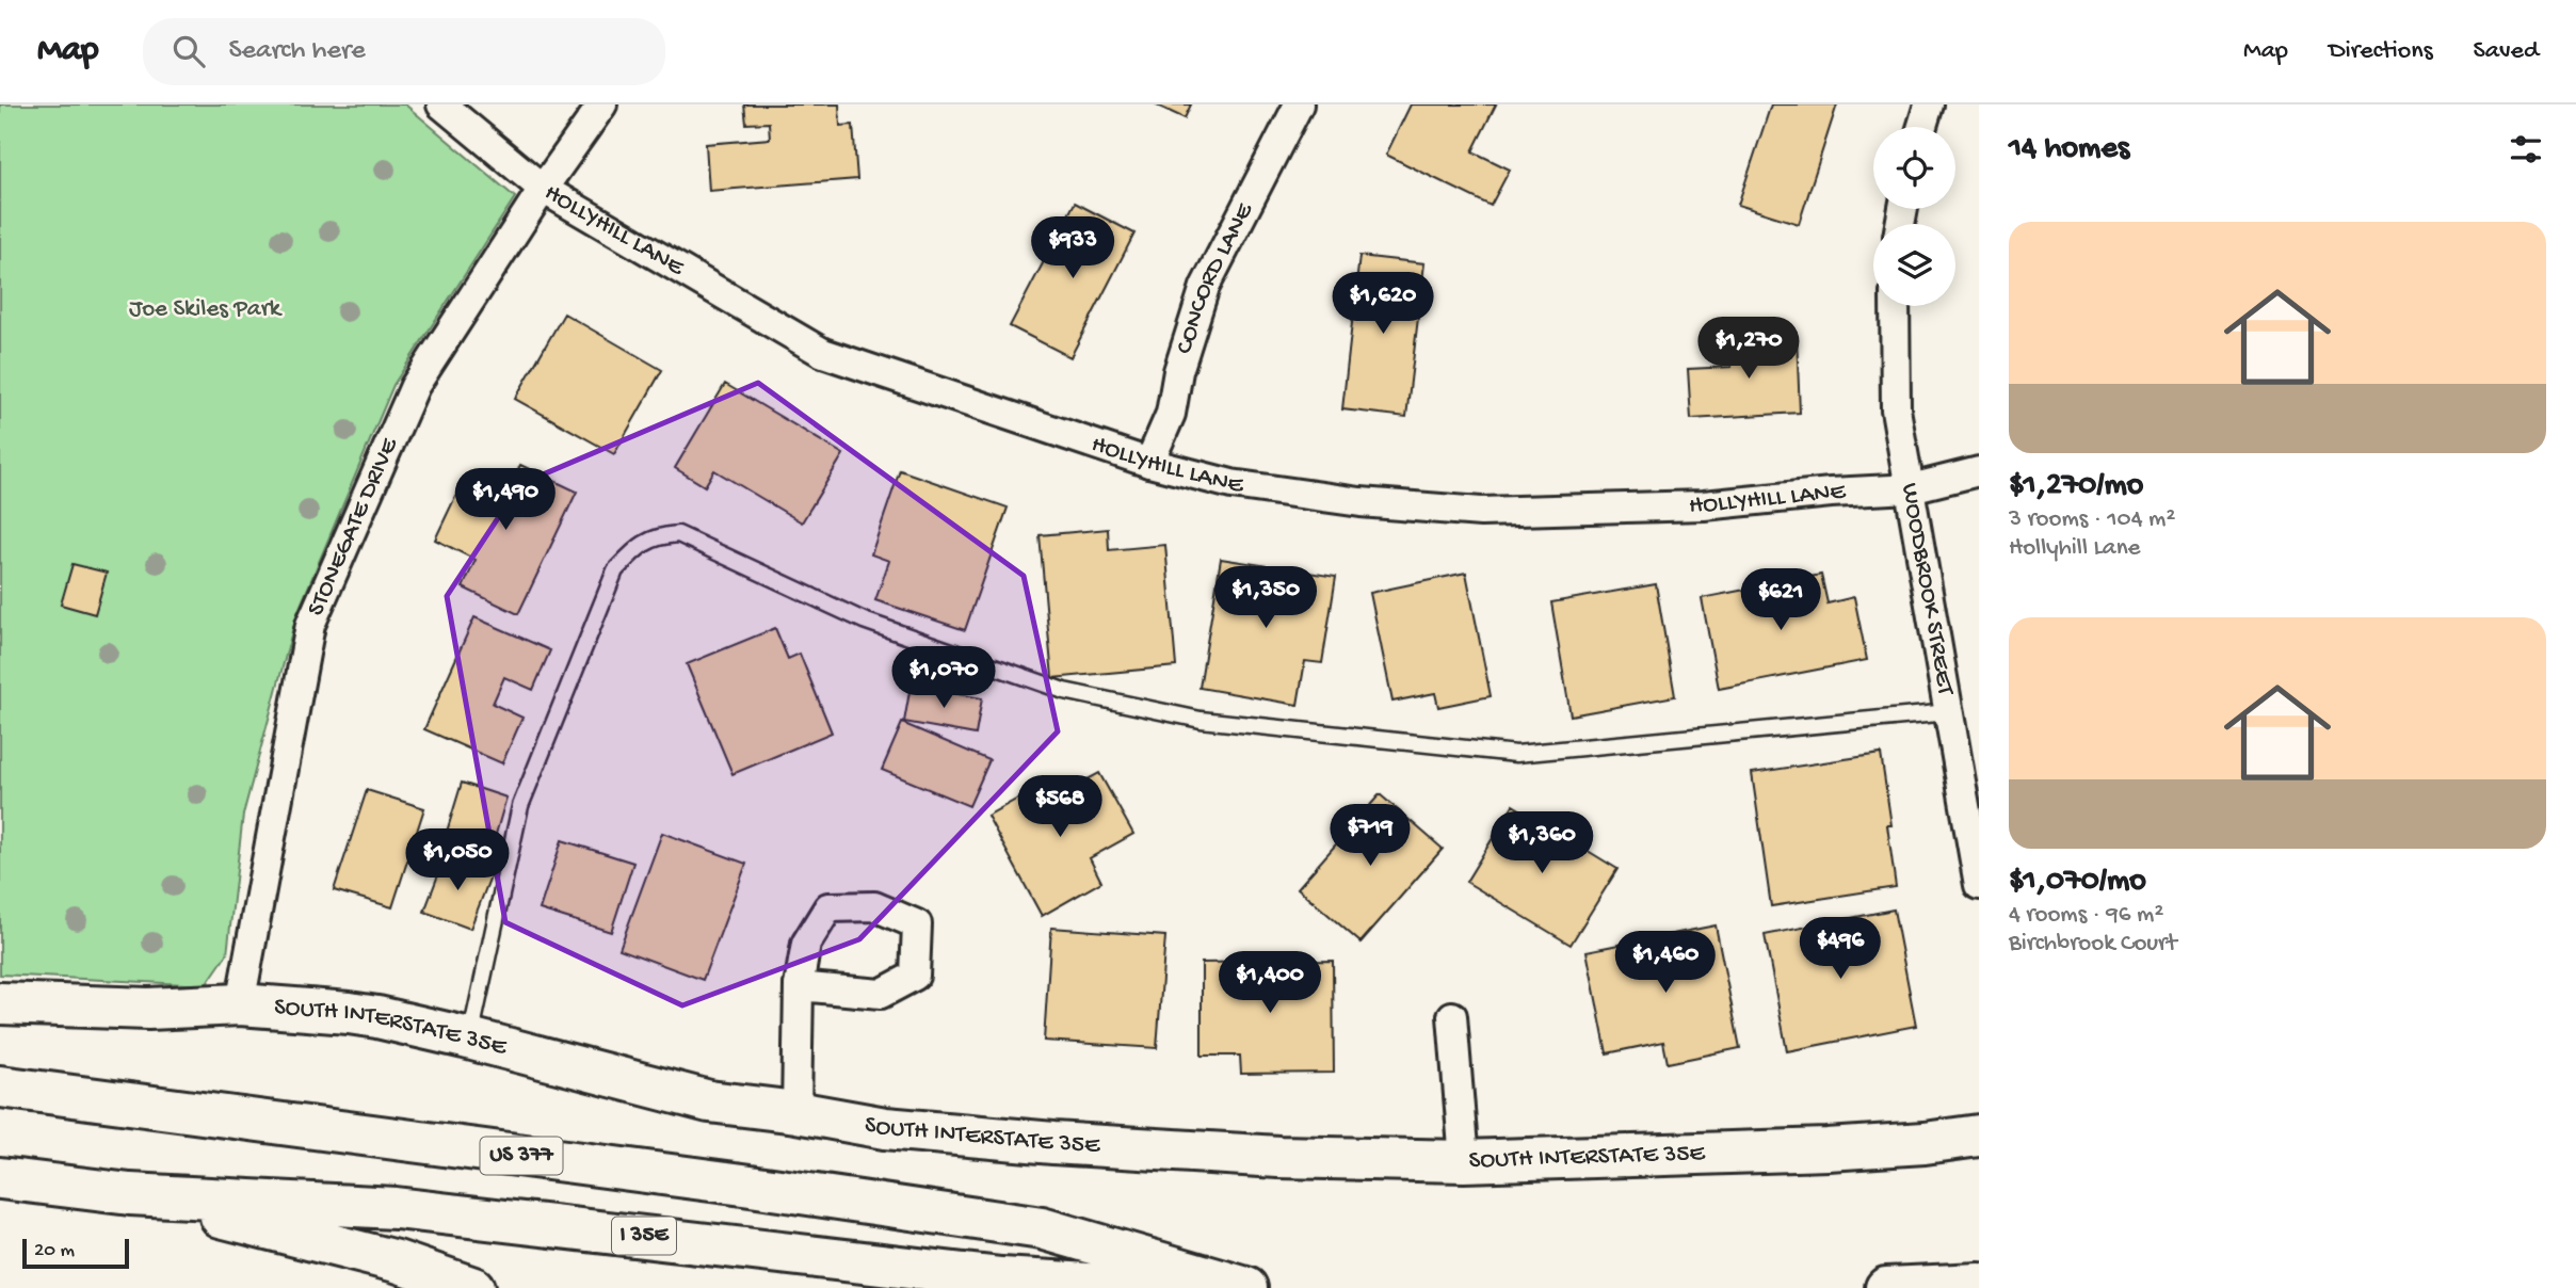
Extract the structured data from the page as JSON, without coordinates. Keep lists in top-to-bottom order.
{
  "streets": {
    "main road": ["SOUTH INTERSTATE 35E", "US 377", "I 35E"],
    "street": [
      "HOLLYHILL LANE",
      "CONCORD LANE",
      "STONEGATE DRIVE",
      "WOODBROOK STREET"
    ]
  },
  "crossings": [
    ["HOLLYHILL LANE", "CONCORD LANE"],
    ["HOLLYHILL LANE", "STONEGATE DRIVE"],
    ["HOLLYHILL LANE", "WOODBROOK STREET"],
    ["STONEGATE DRIVE", "SOUTH INTERSTATE 35E"]
  ],
  "parks": ["Joe Skiles Park"],
  "scale_bar": "20 m",
  "page": {
    "header": "Map",
    "search": "Search here",
    "nav": ["Map", "Directions", "Saved"],
    "heading": "14 homes",
    "list": [
      {
        "name": "$1,270/mo",
        "note": "3 rooms · 104 m² · Hollyhill Lane"
      },
      {
        "name": "$1,070/mo",
        "note": "4 rooms · 96 m² · Birchbrook Court"
      }
    ],
    "price": [
      "$933",
      "$1,620",
      "$1,270",
      "$1,490",
      "$1,350",
      "$621",
      "$1,070",
      "$568",
      "$719",
      "$1,360",
      "$1,050",
      "$496",
      "$1,460",
      "$1,400"
    ],
    "scale": "20 m"
  }
}
